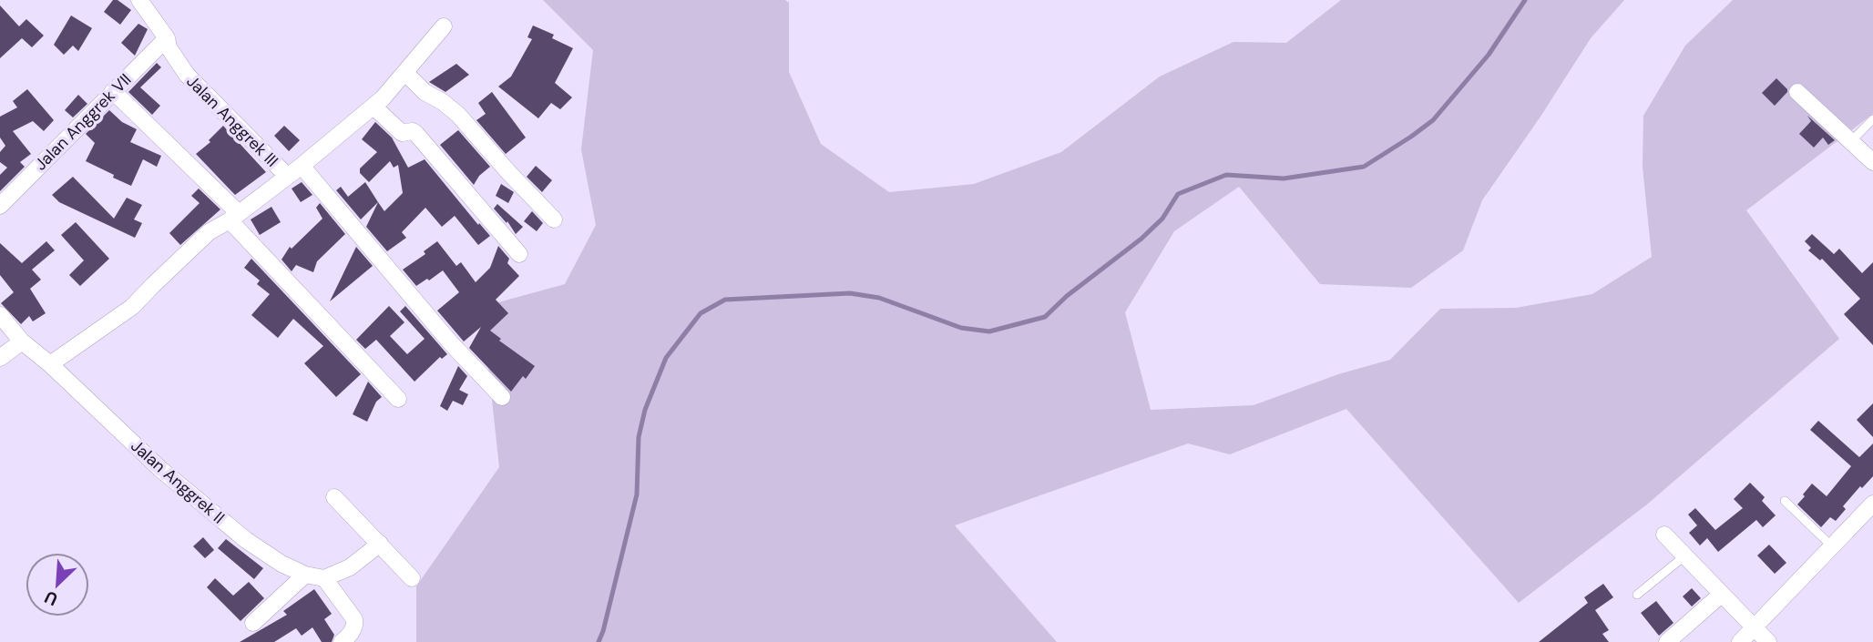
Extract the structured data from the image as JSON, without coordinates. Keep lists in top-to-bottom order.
{
  "streets": {
    "street": ["Jalan Anggrek III", "Jalan Anggrek VII", "Jalan Anggrek II"]
  },
  "crossings": [
    ["Jalan Anggrek III", "Jalan Anggrek VII"]
  ],
  "north": "bottom left"
}
